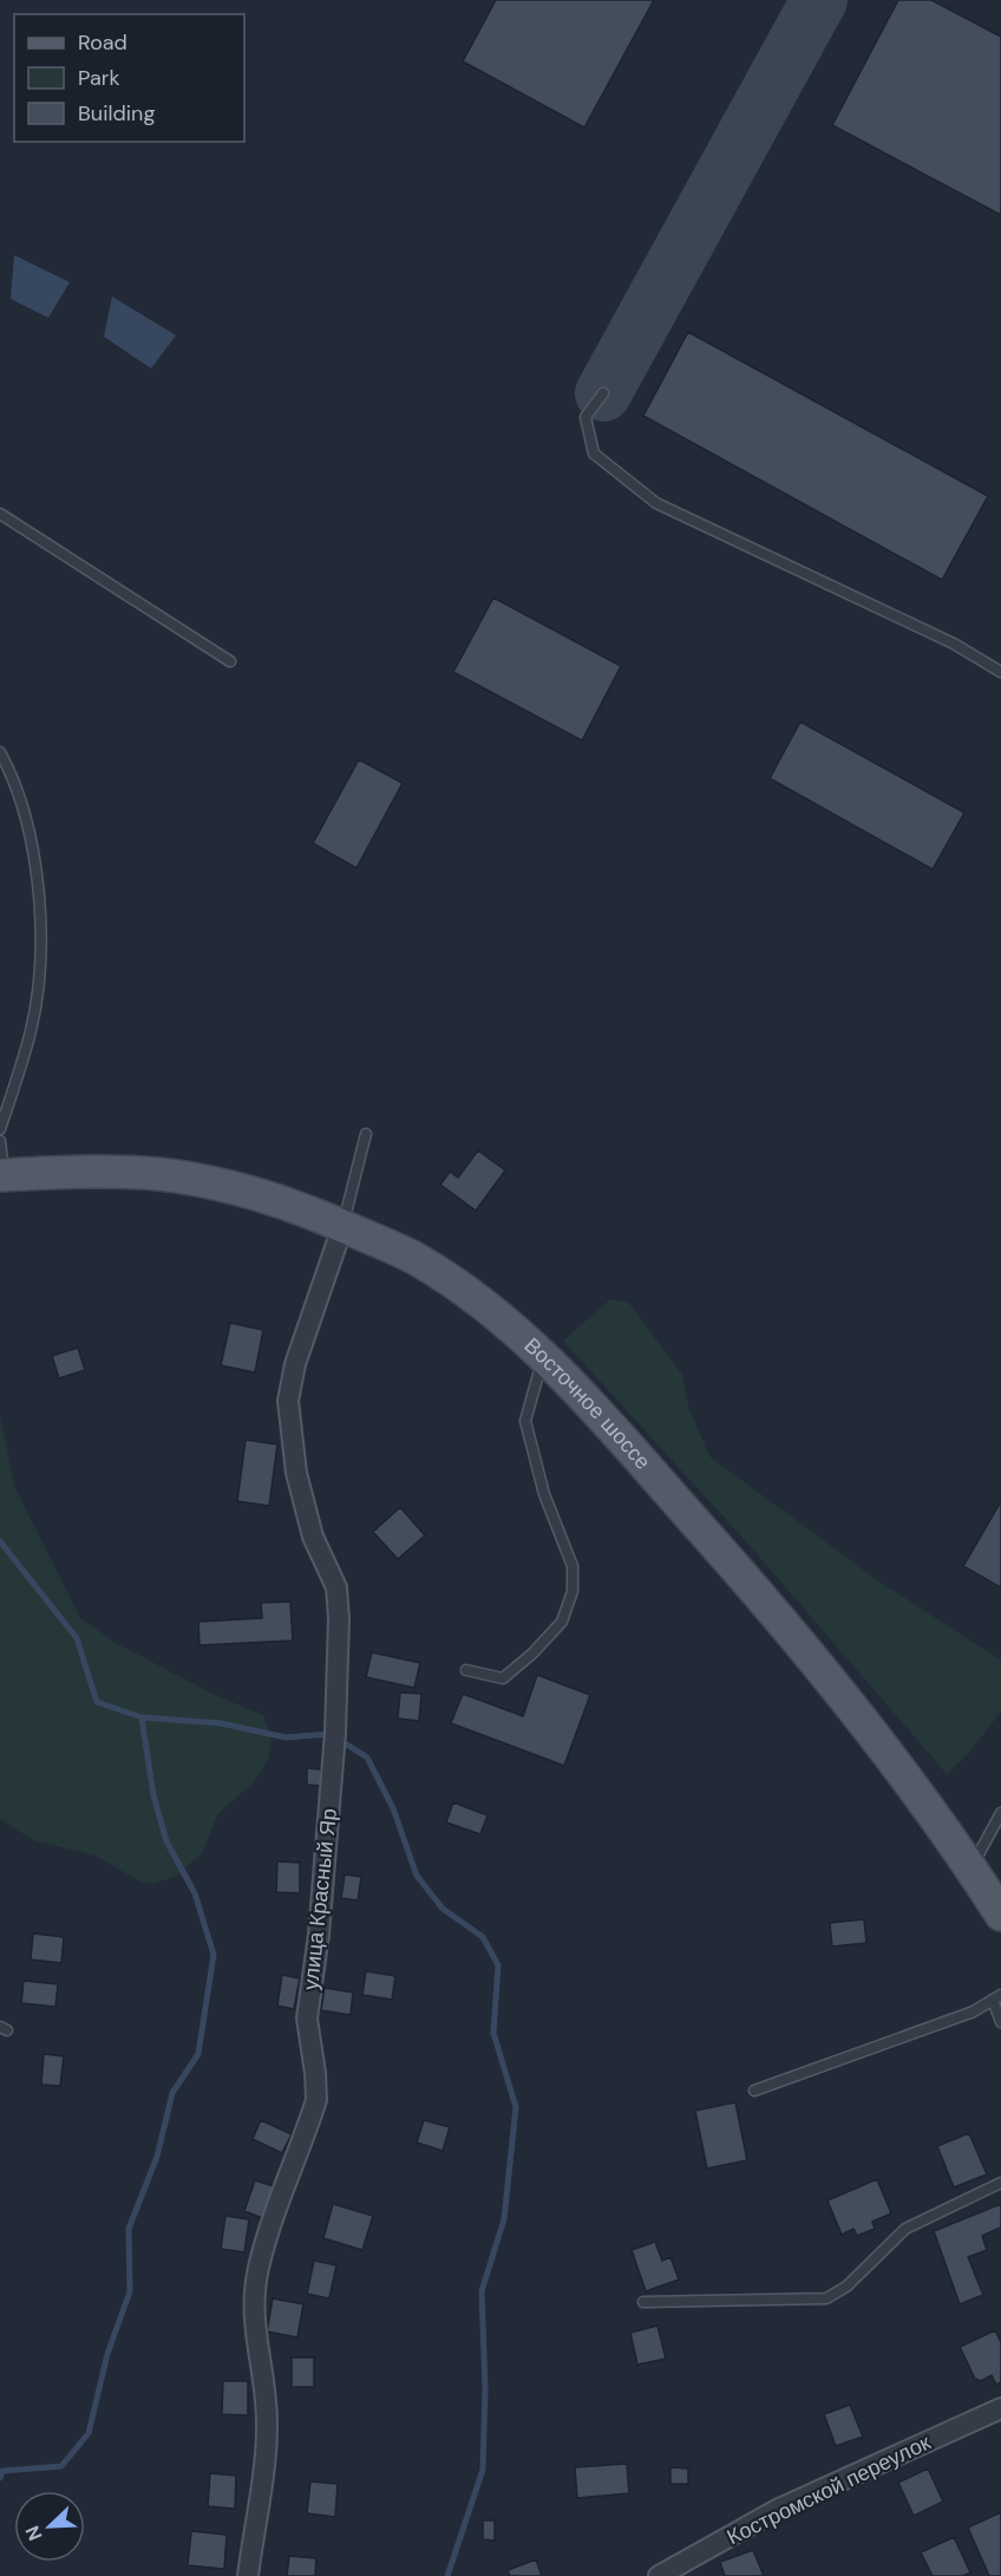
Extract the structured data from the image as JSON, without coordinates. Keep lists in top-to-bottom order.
{
  "streets": {
    "main road": ["Восточное шоссе"],
    "street": ["улица Красный Яр", "Костромской переулок"]
  },
  "crossings": [
    ["Восточное шоссе", "улица Красный Яр"]
  ],
  "legend": ["Road", "Park", "Building"],
  "north": "bottom left"
}
